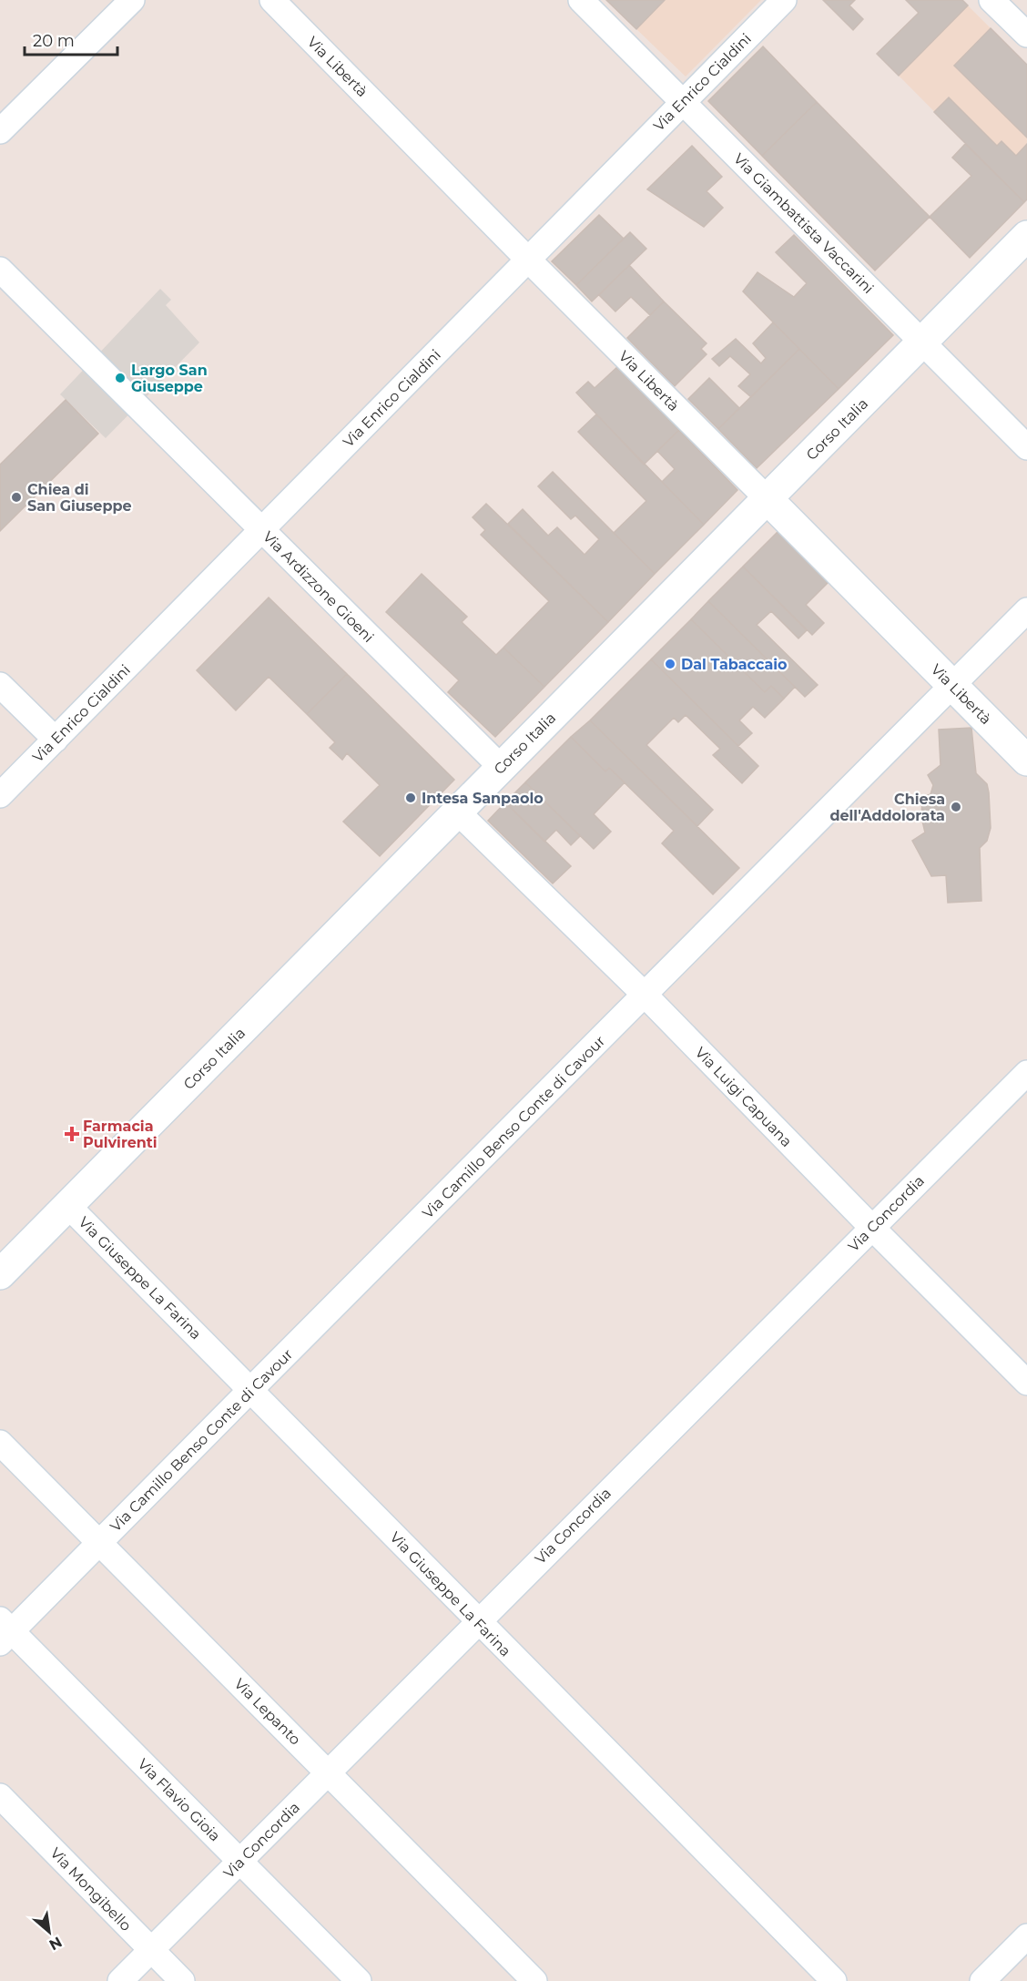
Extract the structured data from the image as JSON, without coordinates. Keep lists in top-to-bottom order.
{
  "streets": {
    "street": [
      "Via Libertà",
      "Via Enrico Cialdini",
      "Via Giambattista Vaccarini",
      "Corso Italia",
      "Via Ardizzone Gioeni",
      "Via Luigi Capuana",
      "Via Camillo Benso Conte di Cavour",
      "Via Concordia",
      "Via Giuseppe La Farina",
      "Via Lepanto",
      "Via Flavio Gioia",
      "Via Mongibello"
    ]
  },
  "crossings": [
    ["Via Libertà", "Via Enrico Cialdini"],
    ["Via Libertà", "Corso Italia"],
    ["Via Libertà", "Via Camillo Benso Conte di Cavour"],
    ["Via Enrico Cialdini", "Via Giambattista Vaccarini"],
    ["Via Enrico Cialdini", "Via Ardizzone Gioeni"],
    ["Via Giambattista Vaccarini", "Corso Italia"],
    ["Corso Italia", "Via Ardizzone Gioeni"],
    ["Corso Italia", "Via Luigi Capuana"],
    ["Corso Italia", "Via Giuseppe La Farina"],
    ["Via Luigi Capuana", "Via Camillo Benso Conte di Cavour"],
    ["Via Luigi Capuana", "Via Concordia"],
    ["Via Camillo Benso Conte di Cavour", "Via Giuseppe La Farina"],
    ["Via Camillo Benso Conte di Cavour", "Via Lepanto"],
    ["Via Camillo Benso Conte di Cavour", "Via Flavio Gioia"],
    ["Via Concordia", "Via Giuseppe La Farina"],
    ["Via Concordia", "Via Lepanto"],
    ["Via Concordia", "Via Flavio Gioia"],
    ["Via Concordia", "Via Mongibello"]
  ],
  "places": {
    "other": [
      "Largo San Giuseppe",
      "Chiea di San Giuseppe",
      "Dal Tabaccaio",
      "Intesa Sanpaolo",
      "Chiesa dell'Addolorata"
    ],
    "health": ["Farmacia Pulvirenti"]
  },
  "scale_bar": "20 m",
  "north": "bottom right"
}
